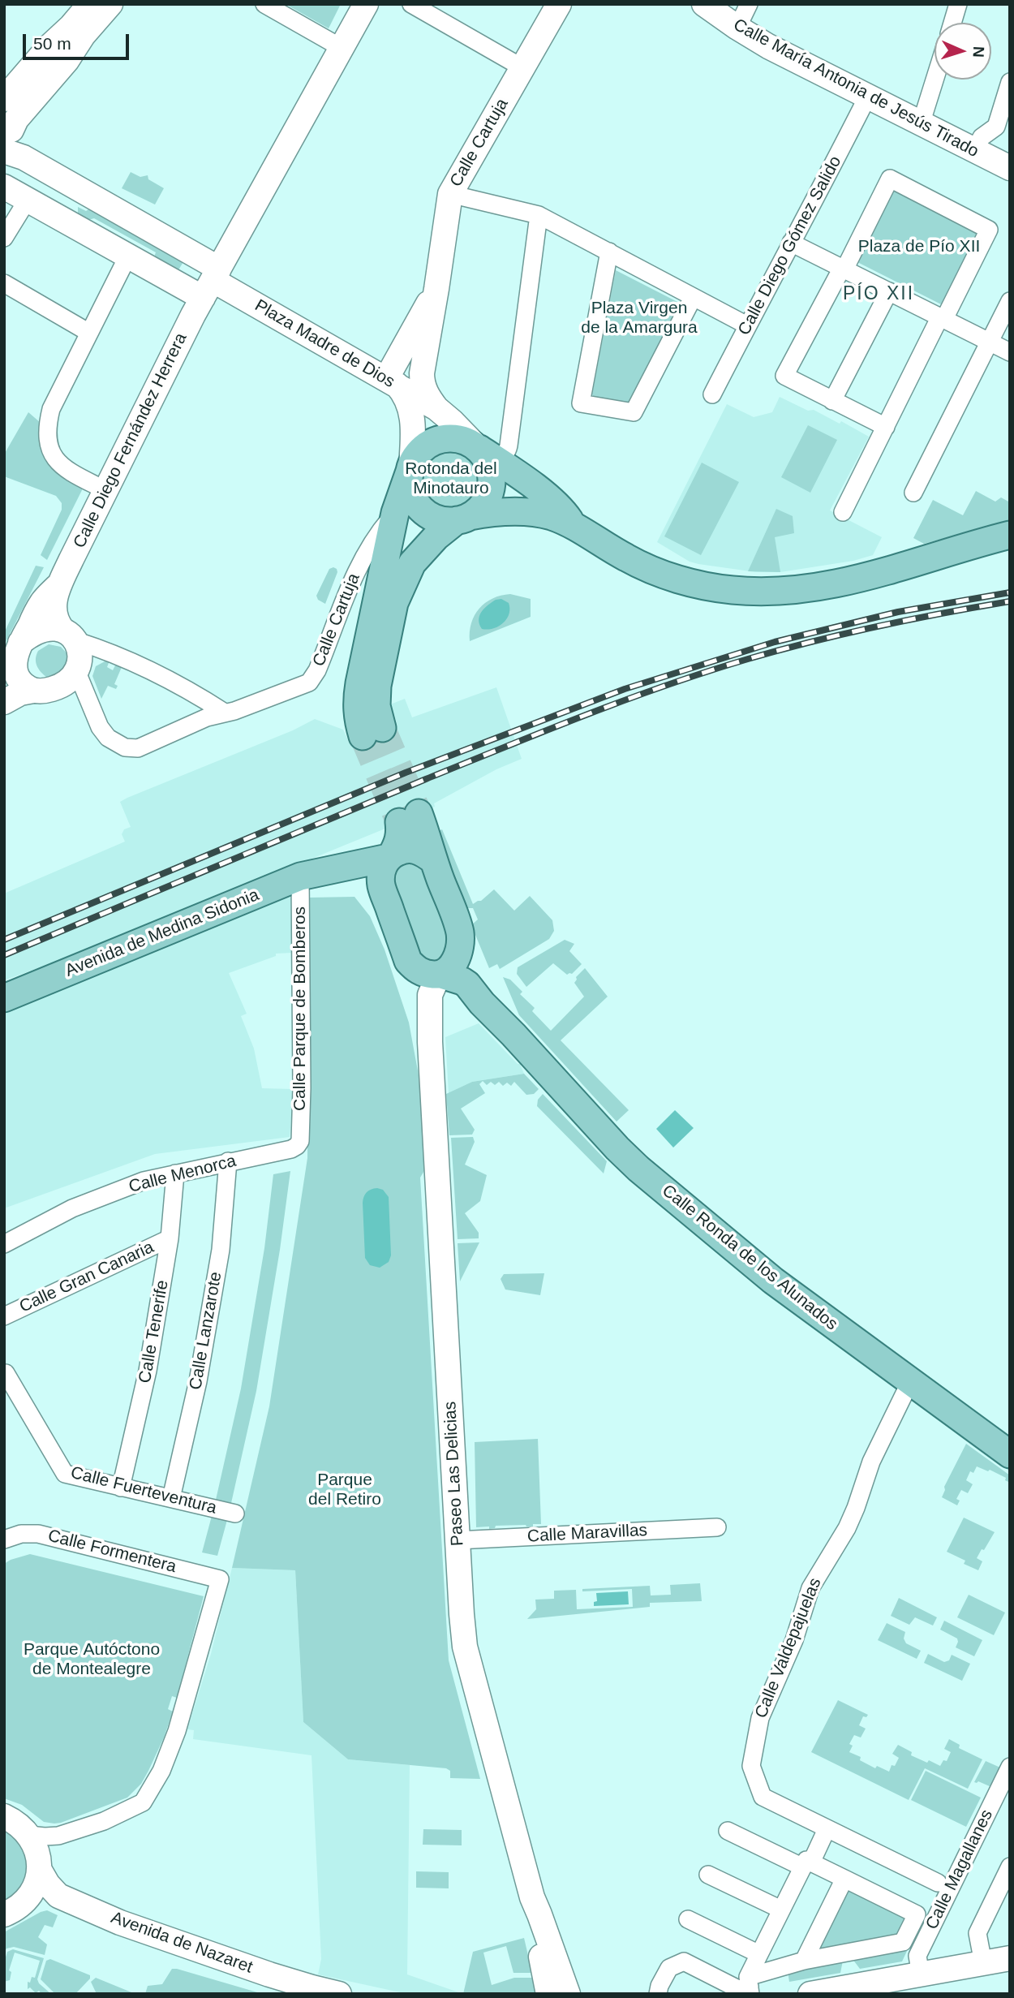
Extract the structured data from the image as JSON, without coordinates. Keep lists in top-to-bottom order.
{
  "streets": {
    "main road": ["Calle Cartuja", "Avenida de Medina Sidonia", "Calle Ronda de los Alunados"],
    "street": [
      "Calle María Antonia de Jesús Tirado",
      "Calle Diego Gómez Salido",
      "Plaza Madre de Dios",
      "Calle Diego Fernández Herrera",
      "Calle Parque de Bomberos",
      "Calle Menorca",
      "Calle Gran Canaria",
      "Calle Lanzarote",
      "Calle Tenerife",
      "Paseo Las Delicias",
      "Calle Fuerteventura",
      "Calle Maravillas",
      "Calle Formentera",
      "Calle Valdepajuelas",
      "Calle Magallanes",
      "Avenida de Nazaret"
    ]
  },
  "crossings": [
    ["Calle María Antonia de Jesús Tirado", "Calle Diego Gómez Salido"],
    ["Calle Cartuja", "Plaza Madre de Dios"],
    ["Calle Cartuja", "Calle Diego Fernández Herrera"],
    ["Plaza Madre de Dios", "Calle Diego Fernández Herrera"],
    ["Avenida de Medina Sidonia", "Calle Parque de Bomberos"],
    ["Avenida de Medina Sidonia", "Calle Ronda de los Alunados"],
    ["Calle Parque de Bomberos", "Calle Menorca"],
    ["Calle Menorca", "Calle Lanzarote"],
    ["Calle Menorca", "Calle Tenerife"],
    ["Calle Ronda de los Alunados", "Paseo Las Delicias"],
    ["Calle Ronda de los Alunados", "Calle Valdepajuelas"],
    ["Calle Gran Canaria", "Calle Tenerife"],
    ["Calle Lanzarote", "Calle Fuerteventura"],
    ["Calle Tenerife", "Calle Fuerteventura"],
    ["Paseo Las Delicias", "Calle Maravillas"]
  ],
  "districts": ["PÍO XII"],
  "parks": [
    "Plaza de Pío XII",
    "Plaza Virgen de la Amargura",
    "Rotonda del Minotauro",
    "Parque del Retiro",
    "Parque Autóctono de Montealegre"
  ],
  "scale_bar": "50 m",
  "north": "right"
}
